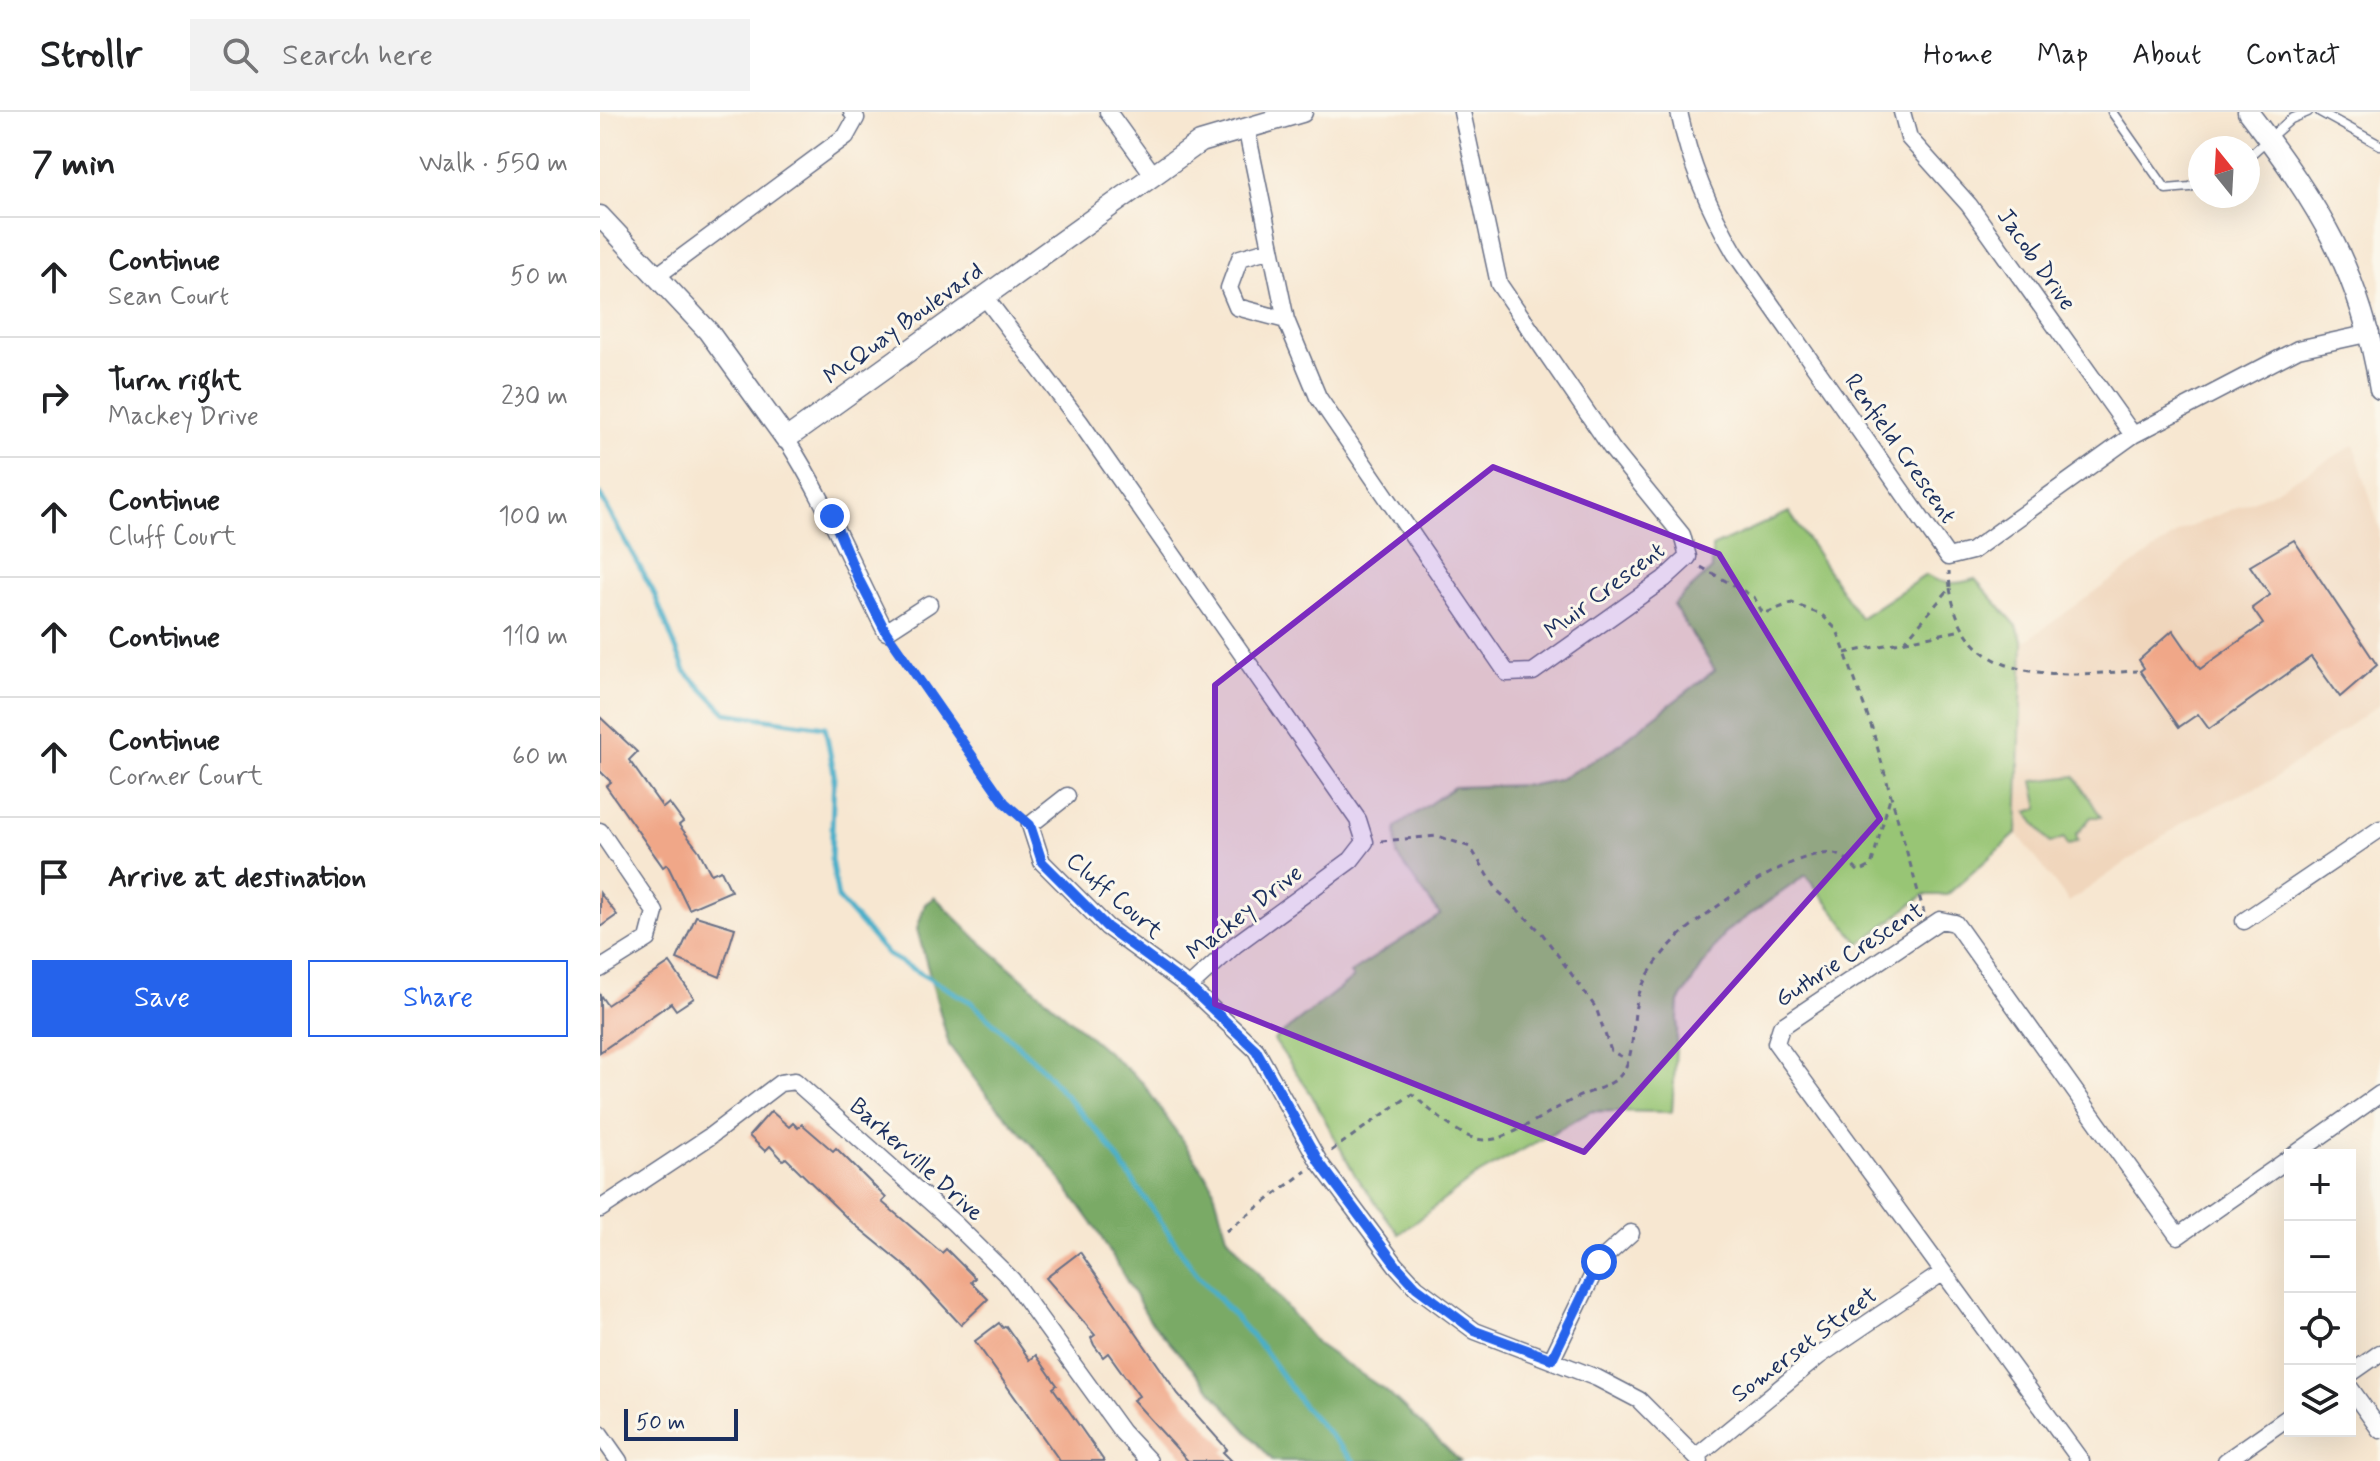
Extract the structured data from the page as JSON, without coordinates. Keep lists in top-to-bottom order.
{
  "streets": {
    "street": [
      "Jacob Drive",
      "McQuay Boulevard",
      "Renfield Crescent",
      "Muir Crescent",
      "Cluff Court",
      "Mackey Drive",
      "Guthrie Crescent",
      "Barkerville Drive",
      "Somerset Street"
    ]
  },
  "crossings": [
    ["Jacob Drive", "Renfield Crescent"],
    ["McQuay Boulevard", "Muir Crescent"],
    ["Cluff Court", "Mackey Drive"],
    ["Mackey Drive", "Somerset Street"],
    ["Guthrie Crescent", "Somerset Street"]
  ],
  "scale_bar": "50 m",
  "north": "top",
  "page": {
    "header": "Strollr",
    "search": "Search here",
    "nav": [
      "Home",
      "Map",
      "About",
      "Contact"
    ],
    "heading": ["7 min", "Walk · 550 m"],
    "list": [
      ["Continue", "Sean Court", "50 m"],
      ["Turn right", "Mackey Drive", "230 m"],
      ["Continue", "Cluff Court", "100 m"],
      ["Continue", "110 m"],
      ["Continue", "Corner Court", "60 m"],
      "Arrive at destination"
    ],
    "buttons": ["Save", "Share"],
    "map_buttons": ["+", "−"],
    "scale": "50 m"
  }
}
